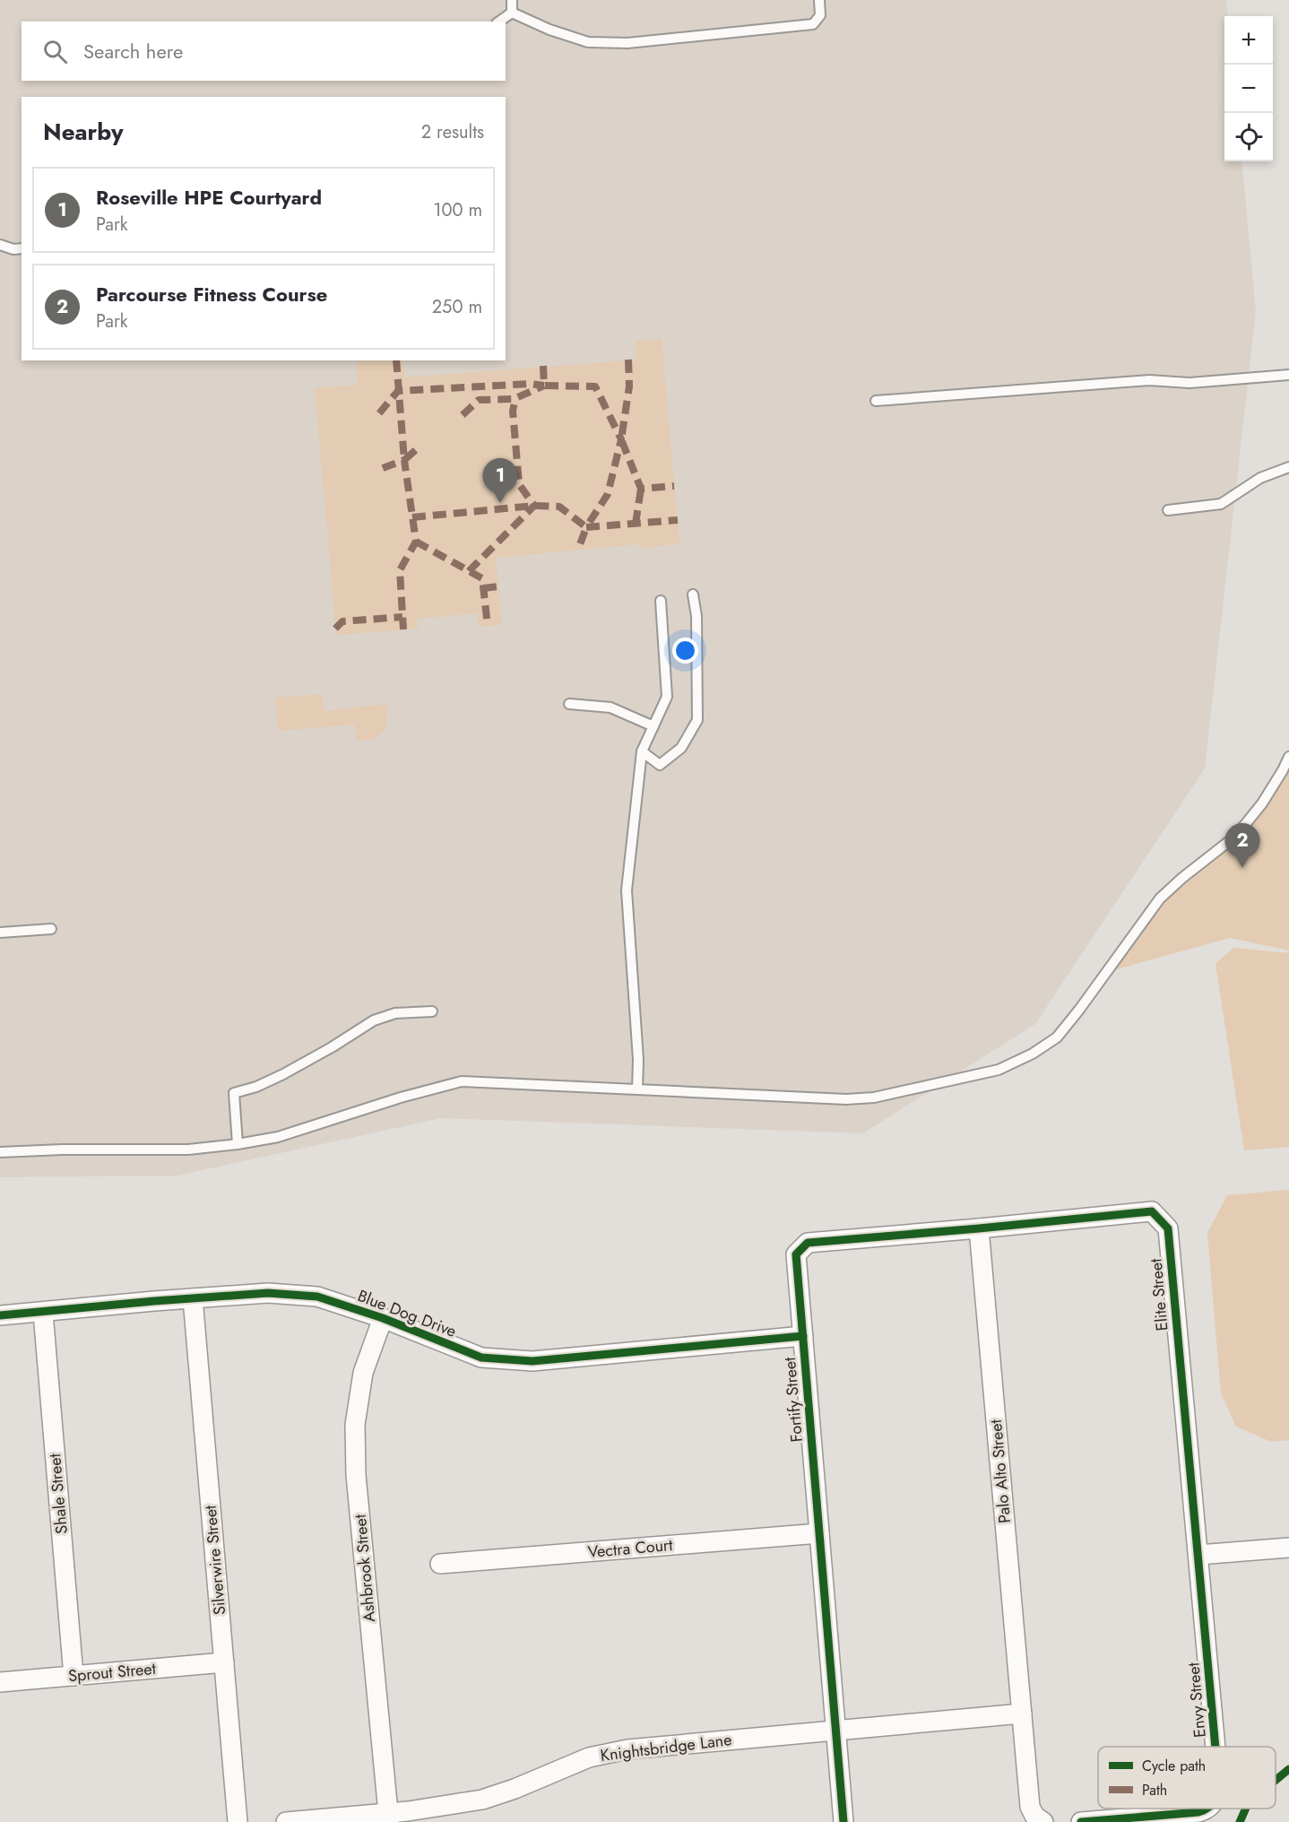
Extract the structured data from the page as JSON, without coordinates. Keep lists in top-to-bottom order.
{
  "streets": {
    "street": [
      "Elite Street",
      "Blue Dog Drive",
      "Fortify Street",
      "Palo Alto Street",
      "Shale Street",
      "Vectra Court",
      "Silverwire Street",
      "Ashbrook Street",
      "Sprout Street",
      "Envy Street",
      "Knightsbridge Lane"
    ]
  },
  "crossings": [
    ["Elite Street", "Fortify Street"],
    ["Elite Street", "Palo Alto Street"],
    ["Elite Street", "Envy Street"],
    ["Blue Dog Drive", "Fortify Street"],
    ["Blue Dog Drive", "Shale Street"],
    ["Blue Dog Drive", "Silverwire Street"],
    ["Blue Dog Drive", "Ashbrook Street"],
    ["Fortify Street", "Palo Alto Street"],
    ["Fortify Street", "Vectra Court"],
    ["Fortify Street", "Knightsbridge Lane"],
    ["Palo Alto Street", "Knightsbridge Lane"],
    ["Shale Street", "Sprout Street"],
    ["Silverwire Street", "Sprout Street"],
    ["Ashbrook Street", "Knightsbridge Lane"]
  ],
  "legend": ["Cycle path", "Path"],
  "page": {
    "map_buttons": ["+", "−"],
    "search": "Search here",
    "heading": ["Nearby", "2 results"],
    "list": [
      {
        "mark": "1",
        "name": "Roseville HPE Courtyard",
        "note": "Park",
        "value": "100 m"
      },
      {
        "mark": "2",
        "name": "Parcourse Fitness Course",
        "note": "Park",
        "value": "250 m"
      }
    ],
    "pins": ["1", "2"]
  }
}
